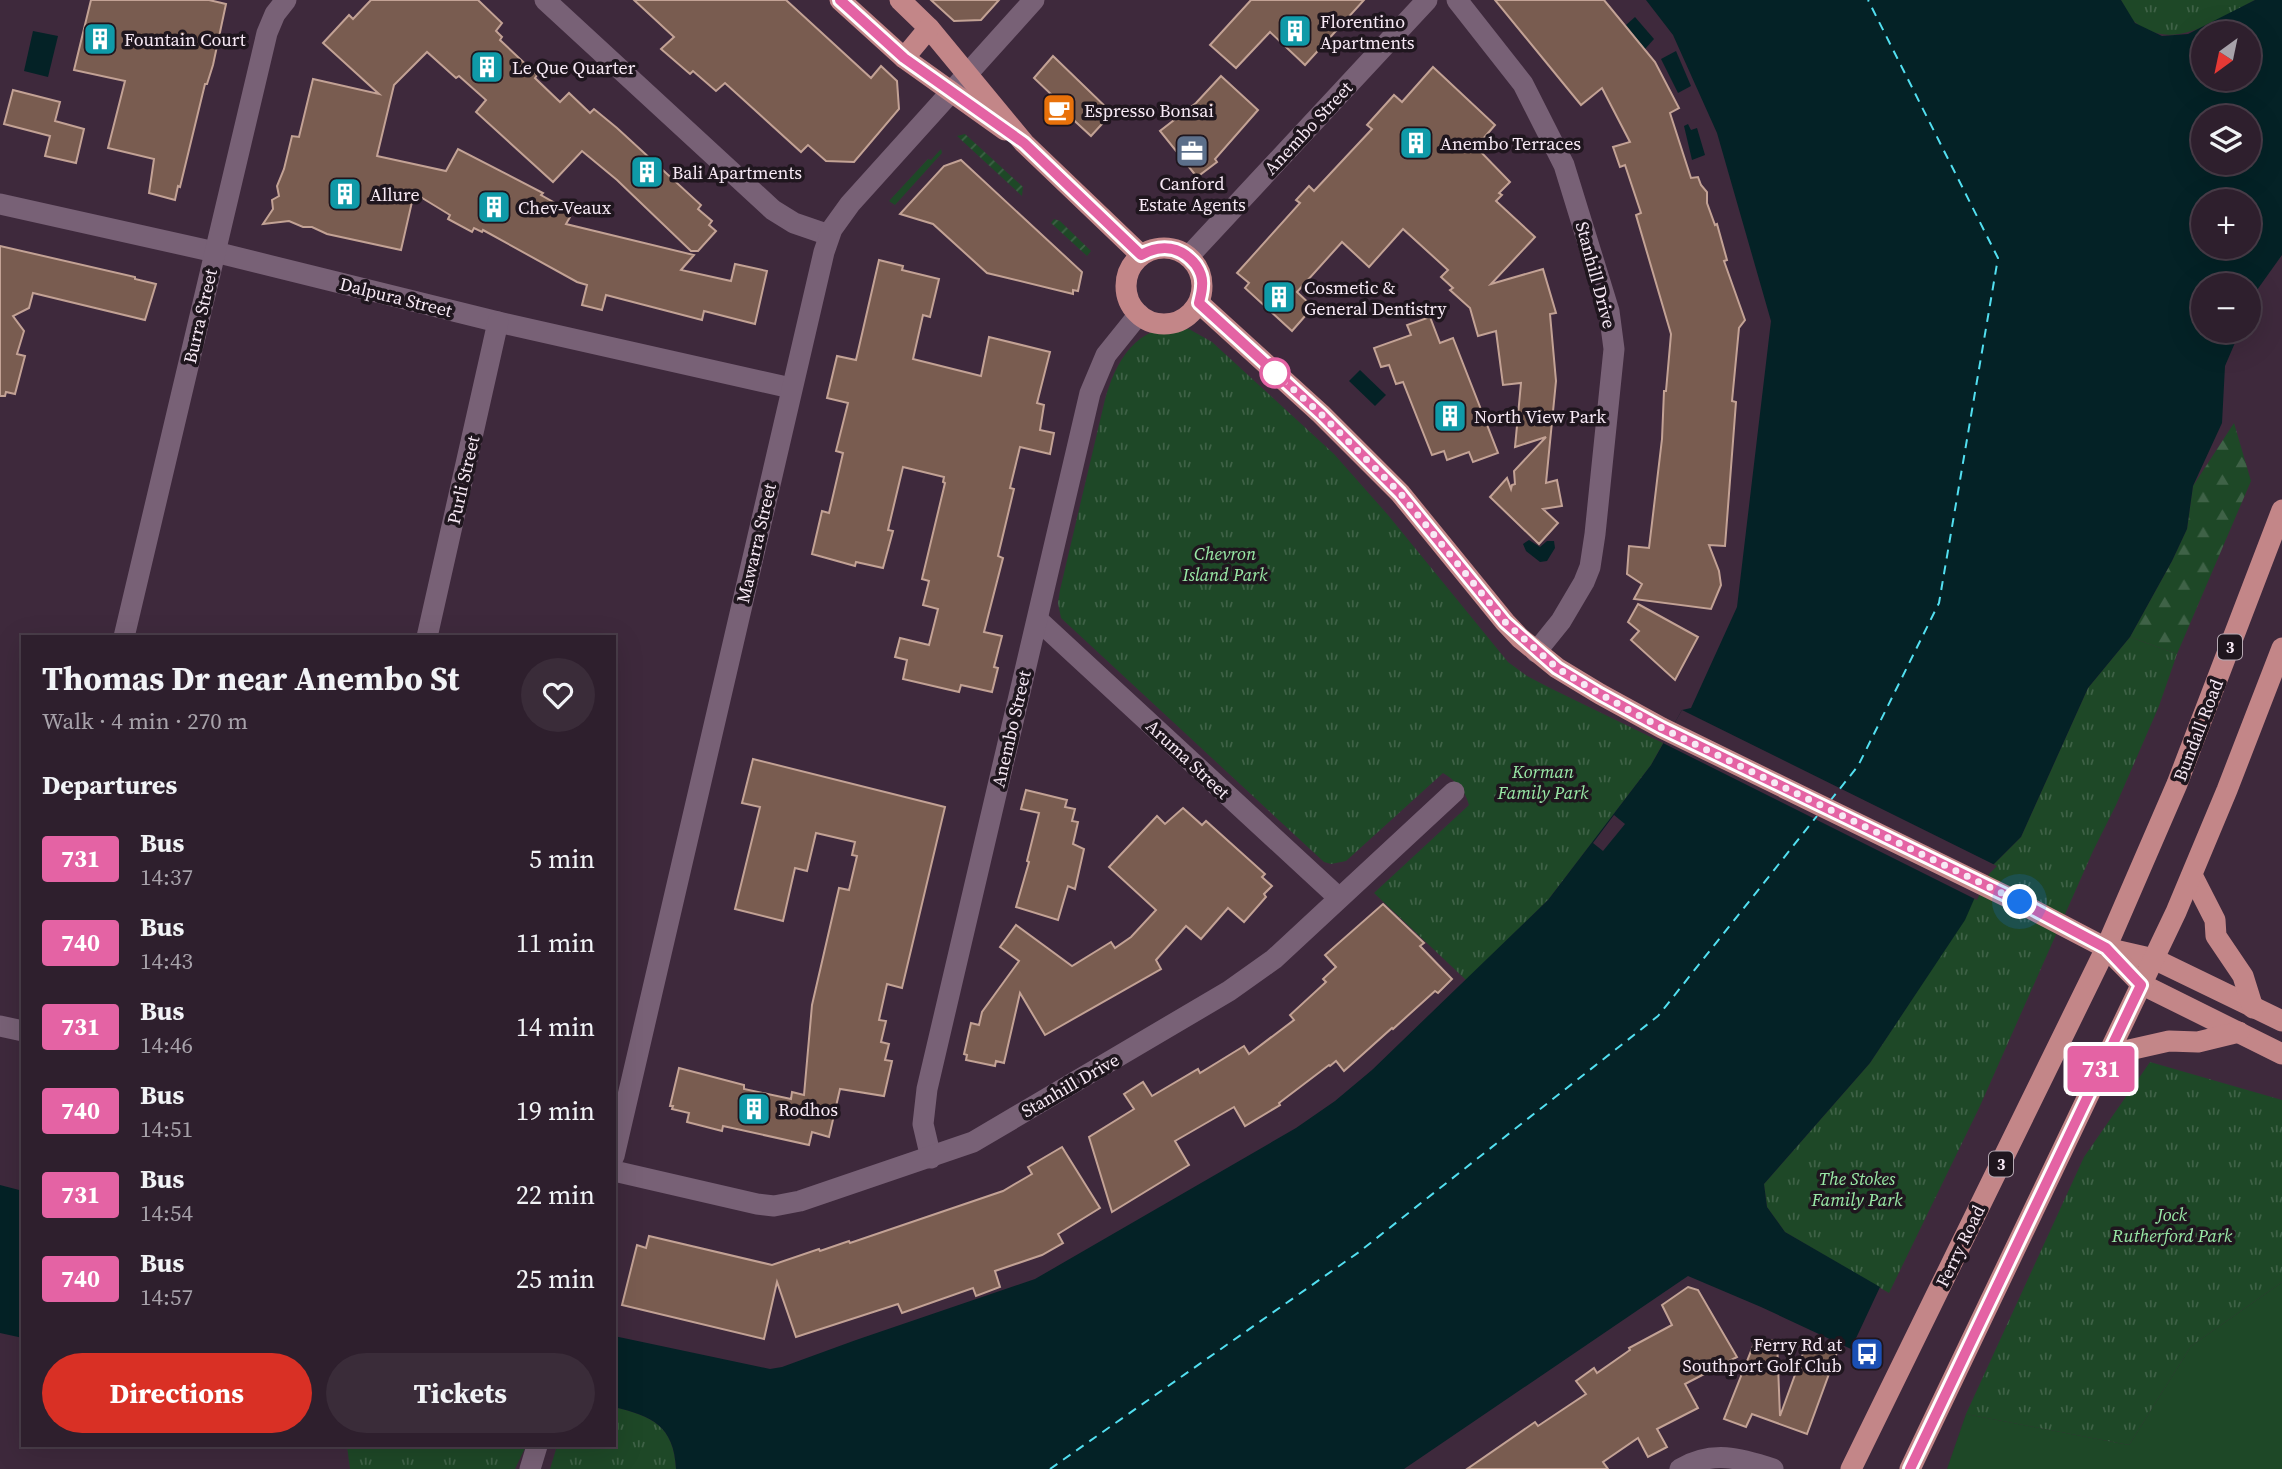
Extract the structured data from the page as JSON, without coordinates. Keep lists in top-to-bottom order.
{
  "streets": {
    "main road": ["3", "Bundall Road", "Ferry Road"],
    "street": [
      "Anembo Street",
      "Stanhill Drive",
      "Dalpura Street",
      "Burra Street",
      "Purli Street",
      "Mawarra Street",
      "Aruma Street"
    ]
  },
  "crossings": [
    ["Anembo Street", "Stanhill Drive"],
    ["Anembo Street", "Aruma Street"],
    ["Stanhill Drive", "Aruma Street"],
    ["Dalpura Street", "Burra Street"],
    ["Dalpura Street", "Purli Street"],
    ["Dalpura Street", "Mawarra Street"],
    ["Bundall Road", "Ferry Road"]
  ],
  "parks": [
    "Chevron Island Park",
    "Korman Family Park",
    "The Stokes Family Park",
    "Jock Rutherford Park"
  ],
  "places": {
    "building": [
      "Florentino Apartments",
      "Fountain Court",
      "Le Que Quarter",
      "Anembo Terraces",
      "Bali Apartments",
      "Allure",
      "Chev-Veaux",
      "Cosmetic & General Dentistry",
      "North View Park",
      "Rodhos"
    ],
    "cafe": ["Espresso Bonsai"],
    "office": ["Canford Estate Agents"],
    "bus stop": ["Ferry Rd at Southport Golf Club"]
  },
  "lines": ["bus line 731"],
  "north": "bottom left",
  "page": {
    "on_map": "731",
    "map_buttons": ["+", "−"],
    "heading": [
      ["Thomas Dr near Anembo St", "Walk · 4 min · 270 m"],
      "Departures"
    ],
    "list": [
      {
        "mark": "731",
        "name": "Bus",
        "note": "14:37",
        "value": "5 min"
      },
      {
        "mark": "740",
        "name": "Bus",
        "note": "14:43",
        "value": "11 min"
      },
      {
        "mark": "731",
        "name": "Bus",
        "note": "14:46",
        "value": "14 min"
      },
      {
        "mark": "740",
        "name": "Bus",
        "note": "14:51",
        "value": "19 min"
      },
      {
        "mark": "731",
        "name": "Bus",
        "note": "14:54",
        "value": "22 min"
      },
      {
        "mark": "740",
        "name": "Bus",
        "note": "14:57",
        "value": "25 min"
      }
    ],
    "buttons": ["Directions", "Tickets"]
  }
}
